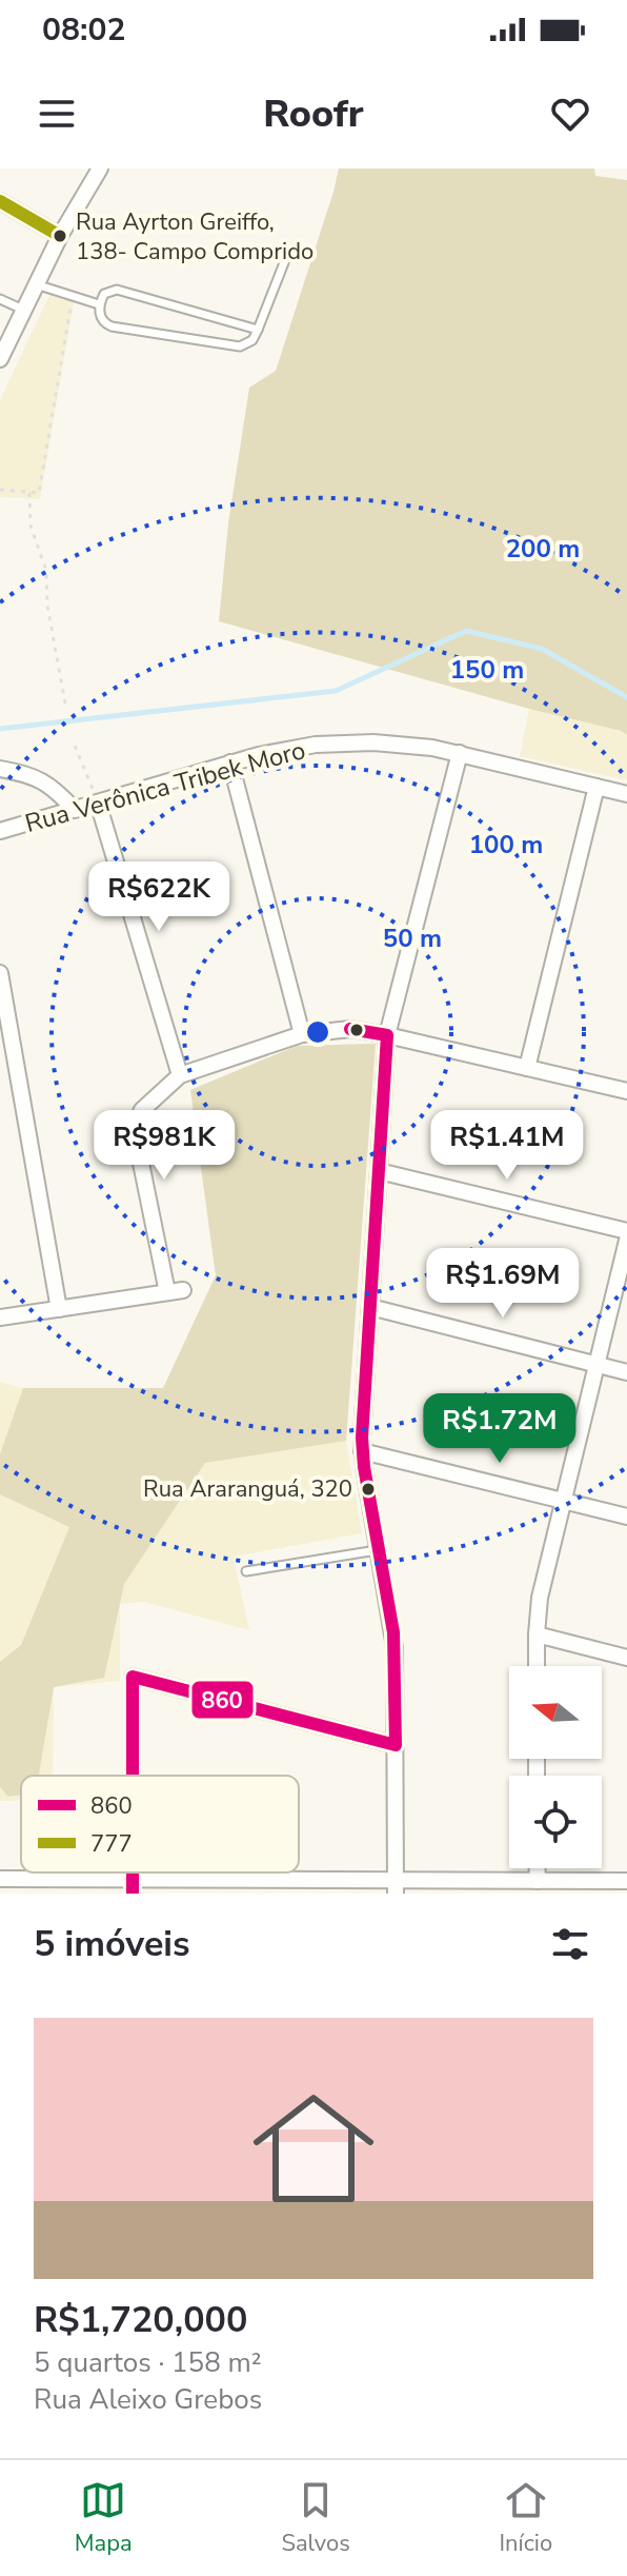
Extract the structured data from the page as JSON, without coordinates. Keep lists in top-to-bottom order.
{
  "streets": {
    "street": ["Rua Verônica Tribek Moro"]
  },
  "places": ["Rua Ayrton Greiffo, 138- Campo Comprido", "Rua Araranguá, 320"],
  "lines": ["transit line 777", "transit line 860"],
  "legend": ["860", "777"],
  "north": "left",
  "page": {
    "status": "08:02",
    "header": "Roofr",
    "price": [
      "R$622K",
      "R$981K",
      "R$1.41M",
      "R$1.69M",
      "R$1.72M"
    ],
    "heading": "5 imóveis",
    "list": [
      {
        "name": "R$1,720,000",
        "note": "5 quartos · 158 m² · Rua Aleixo Grebos"
      }
    ],
    "tabs": ["Mapa", "Salvos", "Início"]
  },
  "rings": [
    "200 m",
    "150 m",
    "100 m",
    "50 m"
  ]
}
